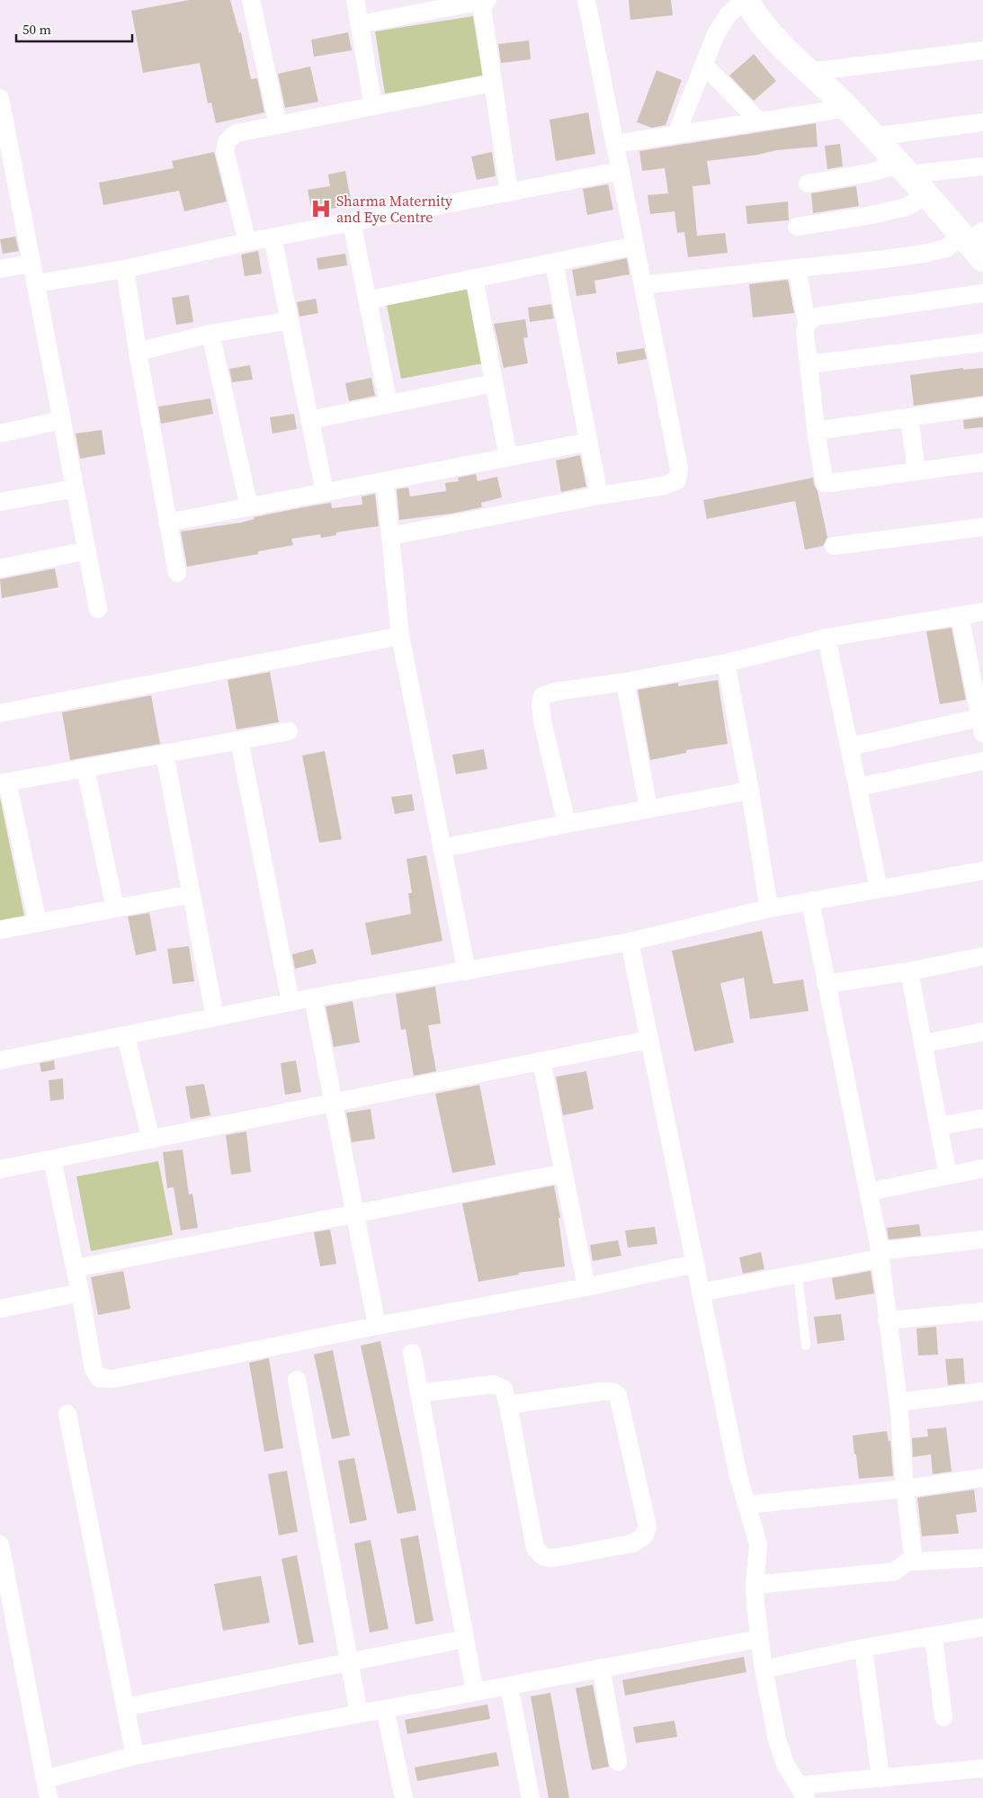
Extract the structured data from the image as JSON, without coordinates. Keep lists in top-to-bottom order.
{
  "places": {
    "hospital": ["Sharma Maternity and Eye Centre"]
  },
  "scale_bar": "50 m"
}
